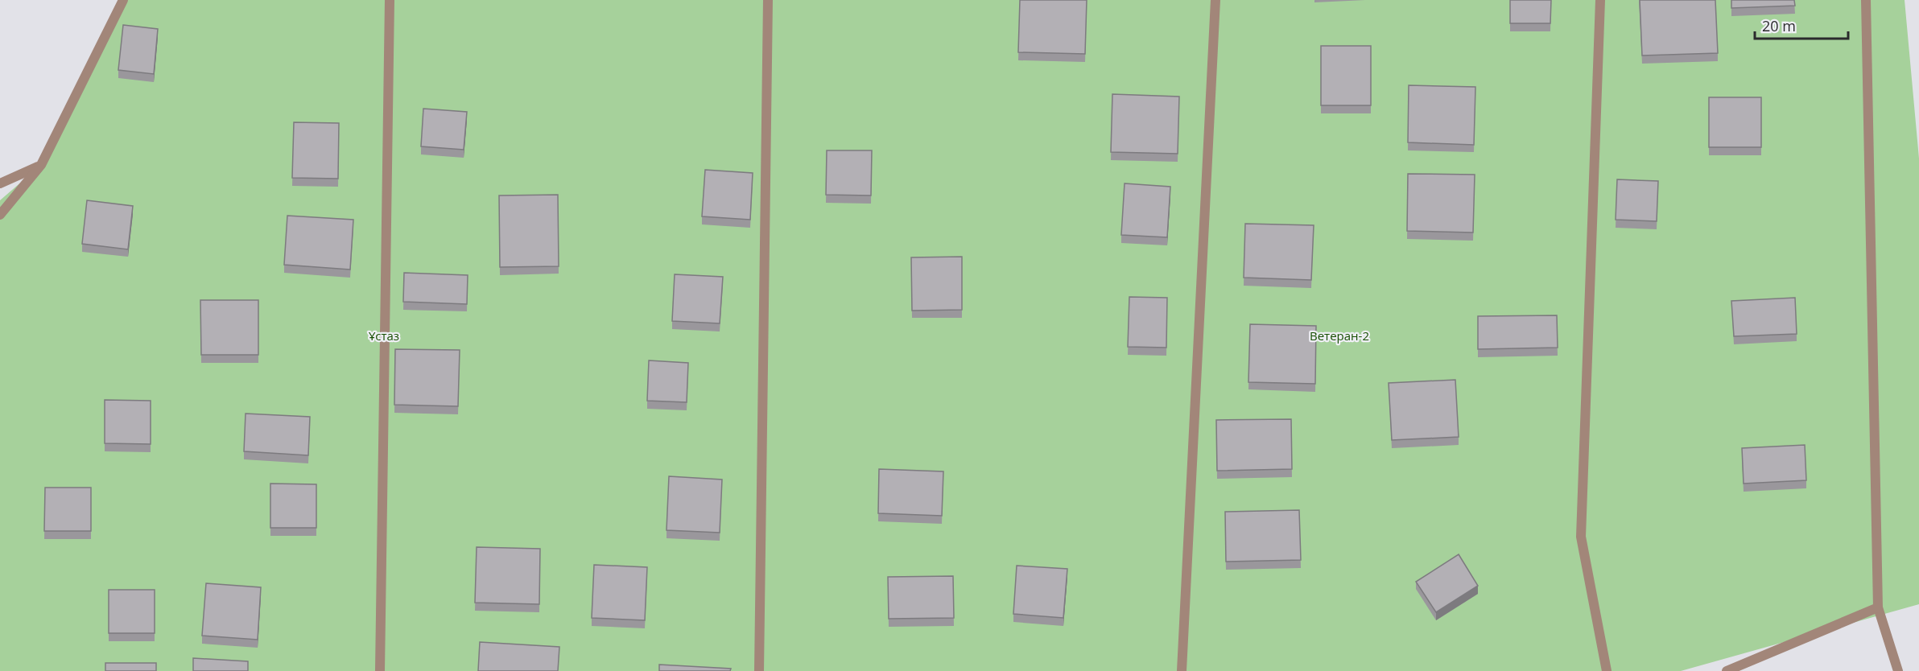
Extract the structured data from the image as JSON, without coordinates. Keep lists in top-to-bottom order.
{
  "parks": ["Ұстаз", "Ветеран-2"],
  "scale_bar": "20 m"
}
